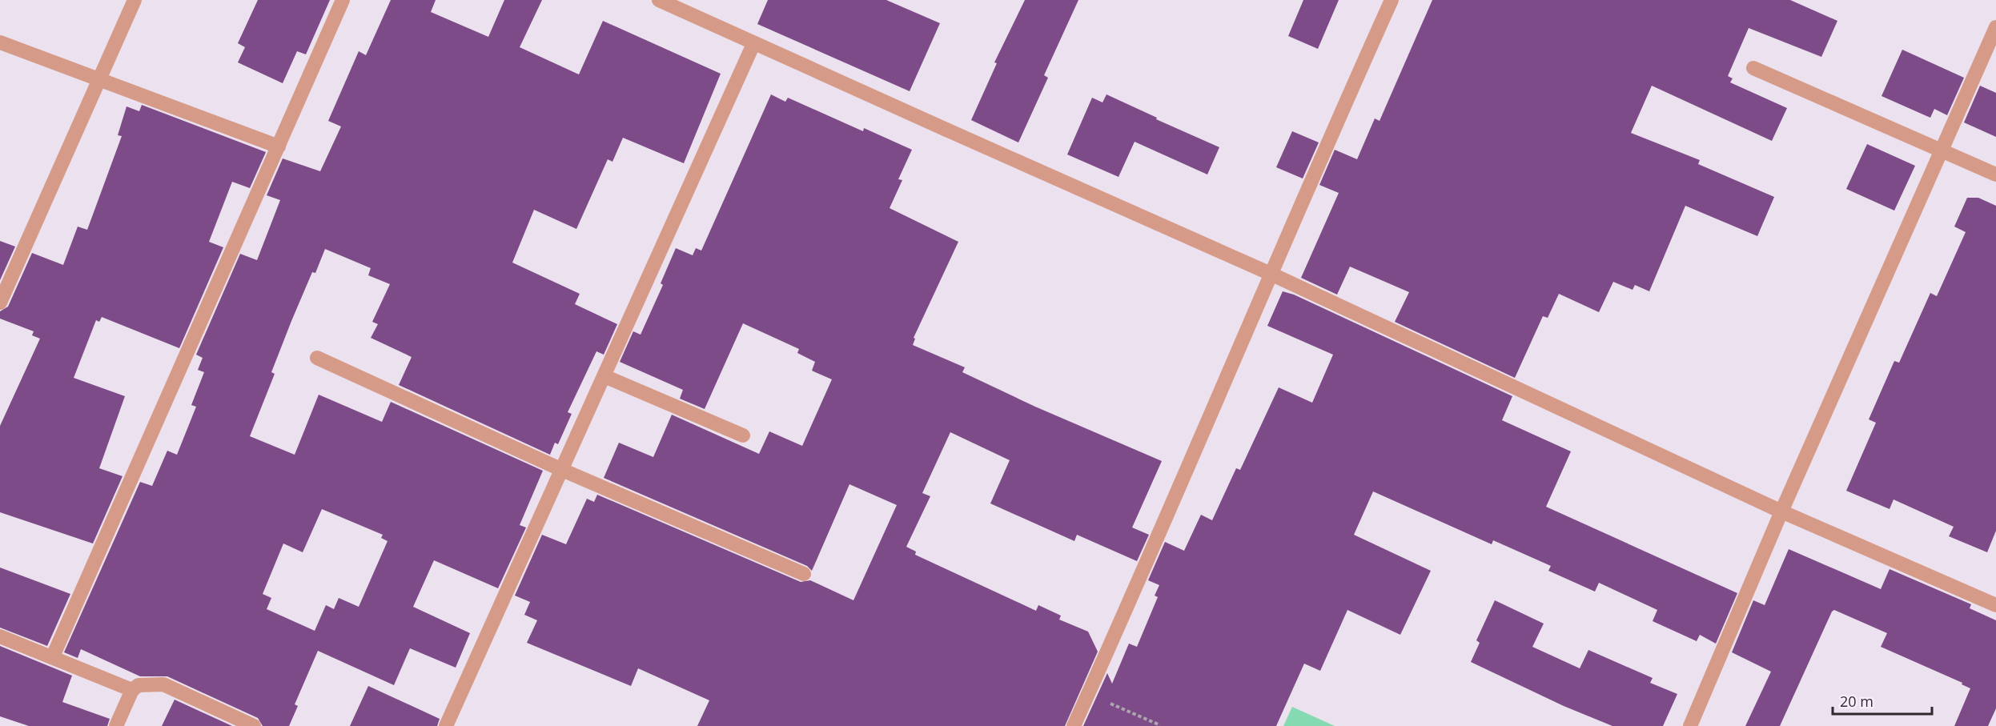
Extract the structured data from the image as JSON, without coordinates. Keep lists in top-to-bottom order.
{
  "scale_bar": "20 m"
}
